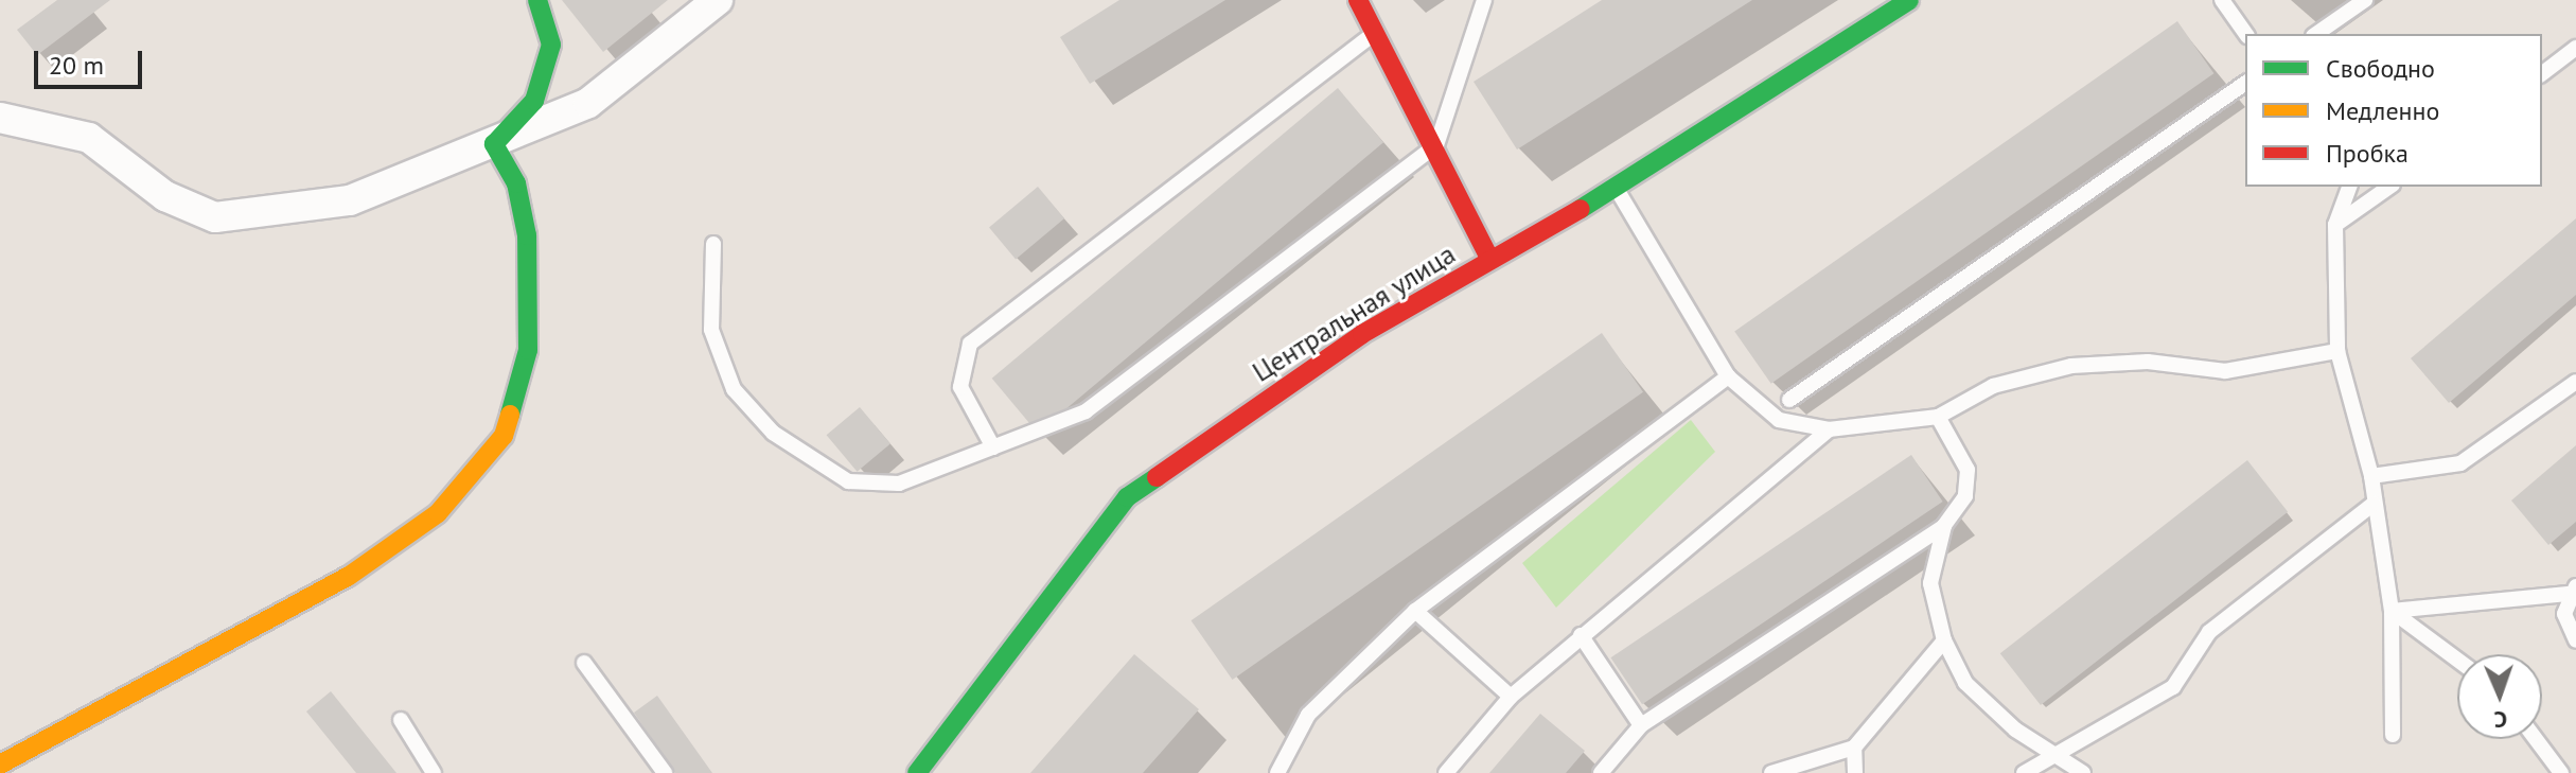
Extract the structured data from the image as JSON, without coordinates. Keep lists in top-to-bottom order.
{
  "streets": {
    "street": ["Центральная улица"]
  },
  "legend": ["Свободно", "Медленно", "Пробка"],
  "scale_bar": "20 m",
  "north": "bottom"
}
